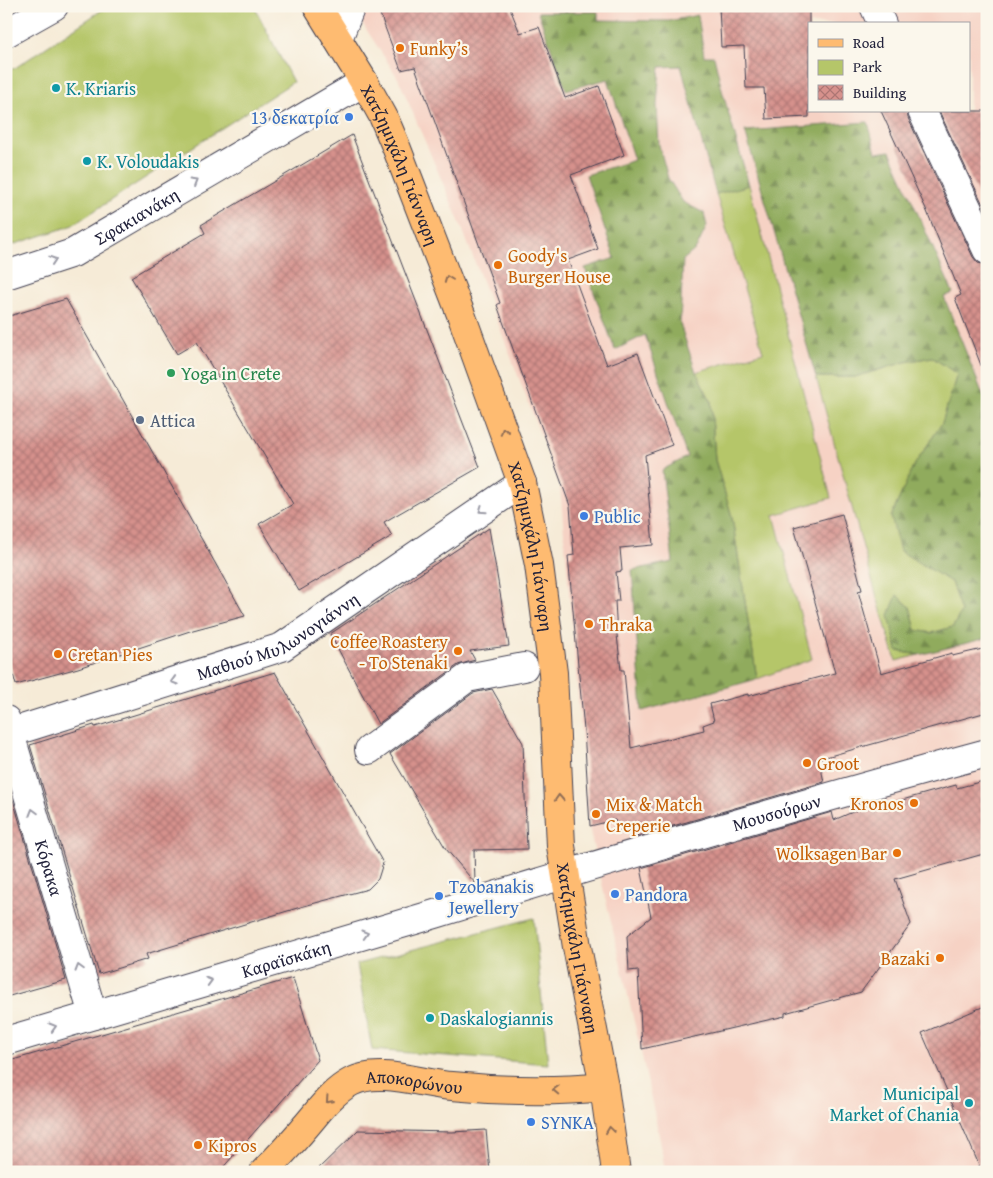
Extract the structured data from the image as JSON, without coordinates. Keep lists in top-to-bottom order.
{
  "streets": {
    "main road": ["Χατζημιχάλη Γιάνναρη", "Αποκορώνου"],
    "street": [
      "Σφακιανάκη",
      "Μαθιού Μυλωνογιάννη",
      "Μουσούρων",
      "Κόρακα",
      "Καραϊσκάκη"
    ]
  },
  "crossings": [
    ["Χατζημιχάλη Γιάνναρη", "Σφακιανάκη"],
    ["Χατζημιχάλη Γιάνναρη", "Μαθιού Μυλωνογιάννη"],
    ["Χατζημιχάλη Γιάνναρη", "Μουσούρων"],
    ["Χατζημιχάλη Γιάνναρη", "Καραϊσκάκη"],
    ["Χατζημιχάλη Γιάνναρη", "Αποκορώνου"],
    ["Μαθιού Μυλωνογιάννη", "Κόρακα"],
    ["Μουσούρων", "Καραϊσκάκη"],
    ["Κόρακα", "Καραϊσκάκη"]
  ],
  "one_way": [
    "Χατζημιχάλη Γιάνναρη",
    "Σφακιανάκη",
    "Κόρακα",
    "Καραϊσκάκη",
    "Αποκορώνου"
  ],
  "places": [
    "Funky’s",
    "K. Kriaris",
    "13 δεκατρία",
    "K. Voloudakis",
    "Goody's Burger House",
    "Yoga in Crete",
    "Attica",
    "Public",
    "Thraka",
    "Coffee Roastery - To Stenaki",
    "Cretan Pies",
    "Groot",
    "Kronos",
    "Mix & Match Creperie",
    "Wolksagen Bar",
    "Pandora",
    "Tzobanakis Jewellery",
    "Bazaki",
    "Daskalogiannis",
    "Municipal Market of Chania",
    "SYNKA",
    "Kipros"
  ],
  "legend": ["Road", "Park", "Building"]
}
